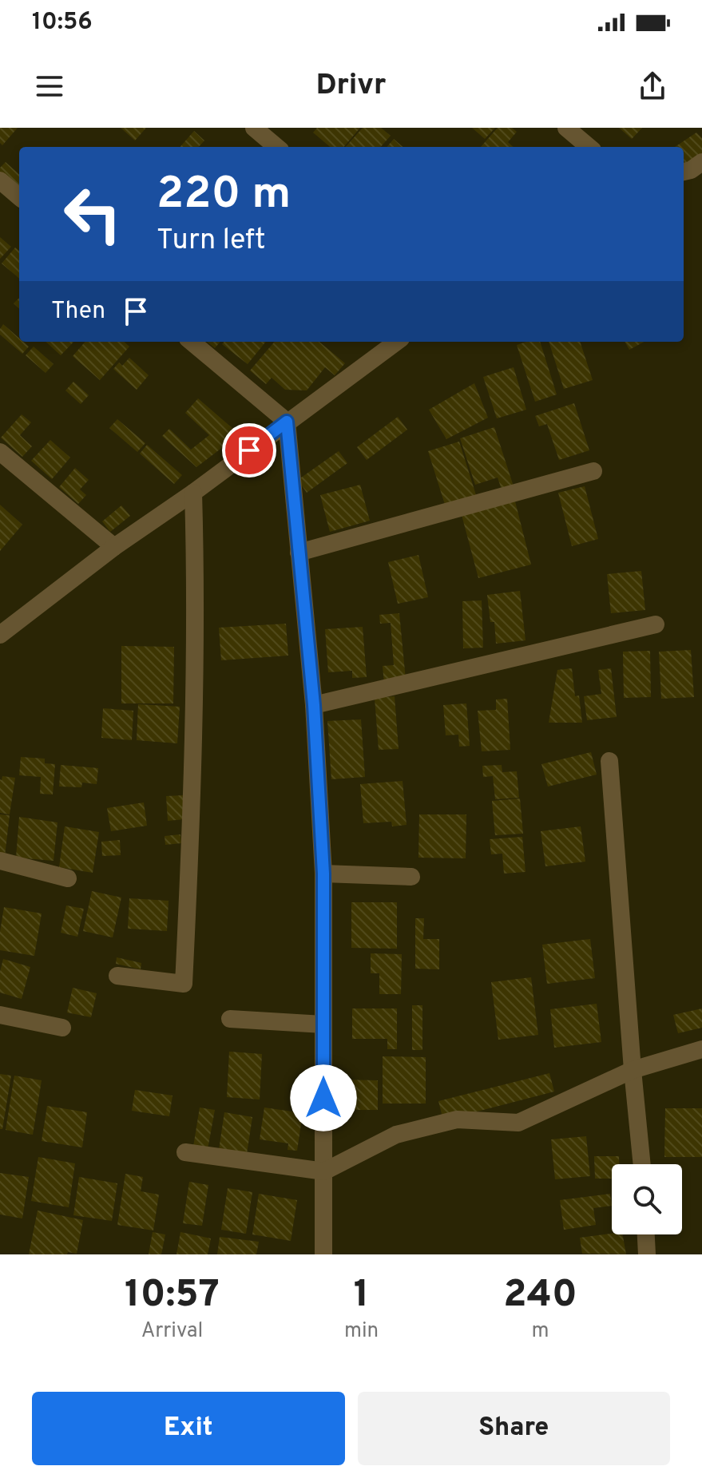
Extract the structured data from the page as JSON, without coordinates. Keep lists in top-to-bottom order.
{
  "page": {
    "status": "10:56",
    "header": "Drivr",
    "turn": ["220 m", "Turn left"],
    "then": "Then",
    "eta": [
      "10:57",
      "Arrival",
      "1",
      "min",
      "240",
      "m"
    ],
    "buttons": ["Exit", "Share"]
  }
}
